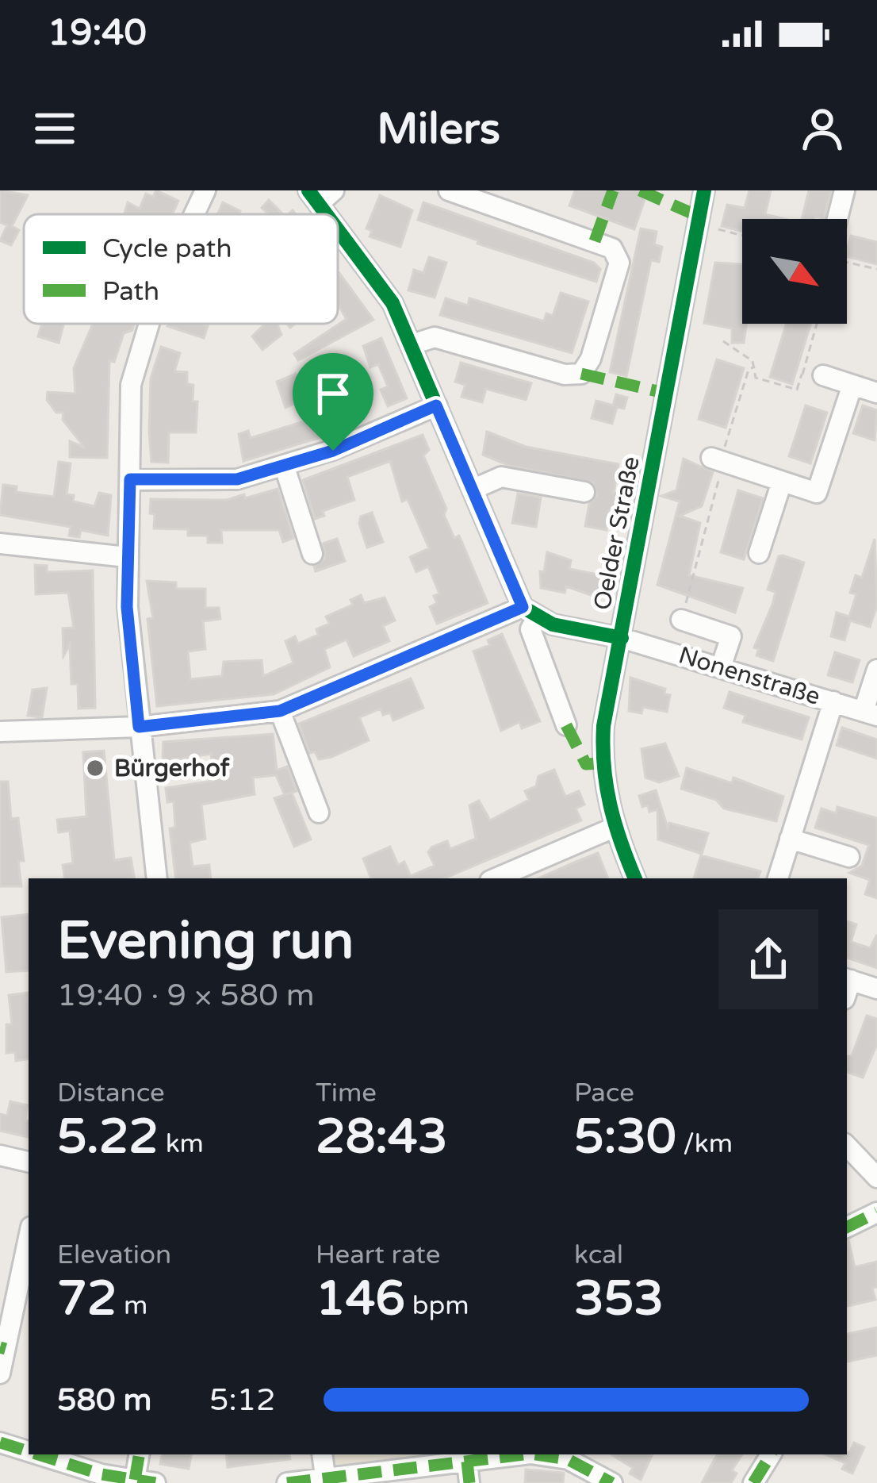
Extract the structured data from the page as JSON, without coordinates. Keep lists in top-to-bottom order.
{
  "streets": {
    "street": ["Oelder Straße", "Nonenstraße"]
  },
  "crossings": [
    ["Oelder Straße", "Nonenstraße"]
  ],
  "places": ["Bürgerhof"],
  "legend": ["Cycle path", "Path"],
  "north": "bottom right",
  "page": {
    "status": "19:40",
    "header": "Milers",
    "heading": ["Evening run", "19:40 · 9 × 580 m"],
    "stats": [
      ["Distance", "5.22 km"],
      ["Time", "28:43"],
      ["Pace", "5:30 /km"],
      ["Elevation", "72 m"],
      ["Heart rate", "146 bpm"],
      ["kcal", "353"]
    ],
    "list": [
      {
        "name": "580 m",
        "note": "5:12"
      }
    ]
  }
}
